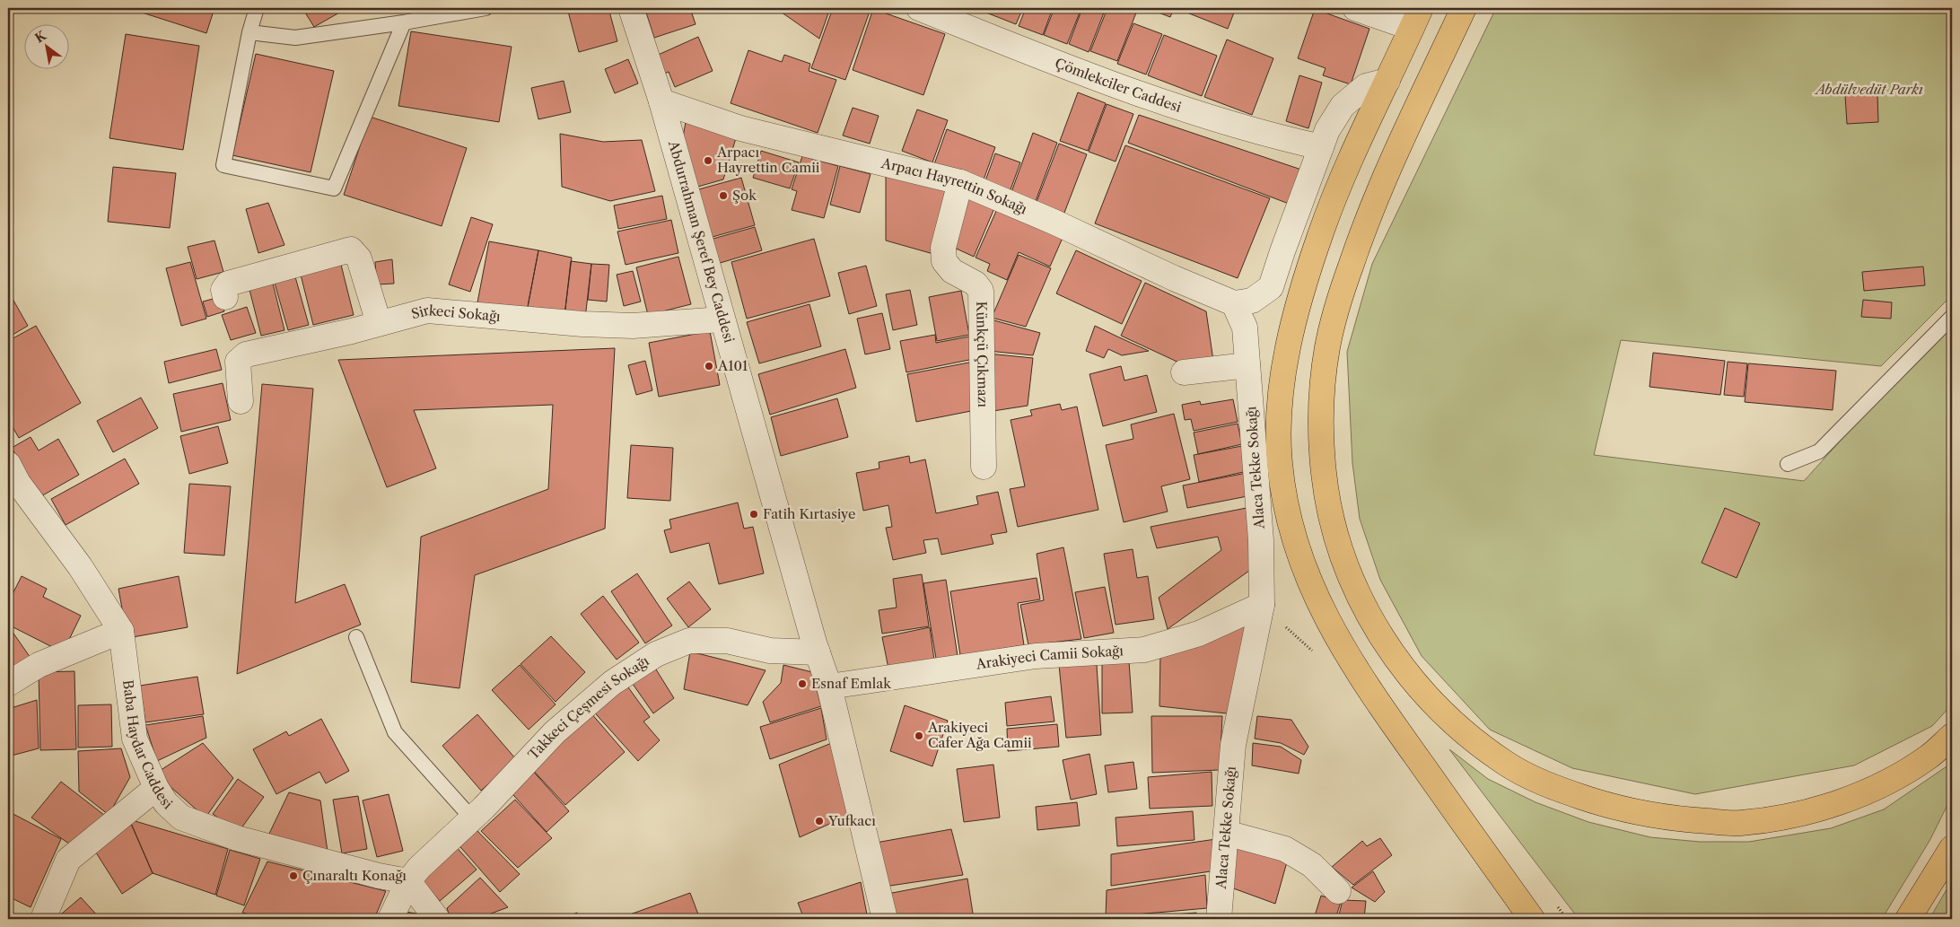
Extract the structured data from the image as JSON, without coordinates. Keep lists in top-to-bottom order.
{
  "streets": {
    "street": [
      "Çömlekciler Caddesi",
      "Arpacı Hayrettin Sokağı",
      "Abdurrahman Şeref Bey Caddesi",
      "Sirkeci Sokağı",
      "Künkçü Çıkmazı",
      "Alaca Tekke Sokağı",
      "Arakiyeci Camii Sokağı",
      "Takkeci Çeşmesi Sokağı",
      "Baba Haydar Caddesi"
    ]
  },
  "crossings": [
    ["Arpacı Hayrettin Sokağı", "Abdurrahman Şeref Bey Caddesi"],
    ["Arpacı Hayrettin Sokağı", "Künkçü Çıkmazı"],
    ["Arpacı Hayrettin Sokağı", "Alaca Tekke Sokağı"],
    ["Abdurrahman Şeref Bey Caddesi", "Sirkeci Sokağı"],
    ["Abdurrahman Şeref Bey Caddesi", "Arakiyeci Camii Sokağı"],
    ["Abdurrahman Şeref Bey Caddesi", "Takkeci Çeşmesi Sokağı"],
    ["Alaca Tekke Sokağı", "Arakiyeci Camii Sokağı"],
    ["Takkeci Çeşmesi Sokağı", "Baba Haydar Caddesi"]
  ],
  "parks": ["Abdülvedüt Parkı"],
  "places": [
    "Arpacı Hayrettin Camii",
    "Şok",
    "A101",
    "Fatih Kırtasiye",
    "Esnaf Emlak",
    "Arakiyeci Cafer Ağa Camii",
    "Yufkacı",
    "Çınaraltı Konağı"
  ],
  "north": "top left"
}
